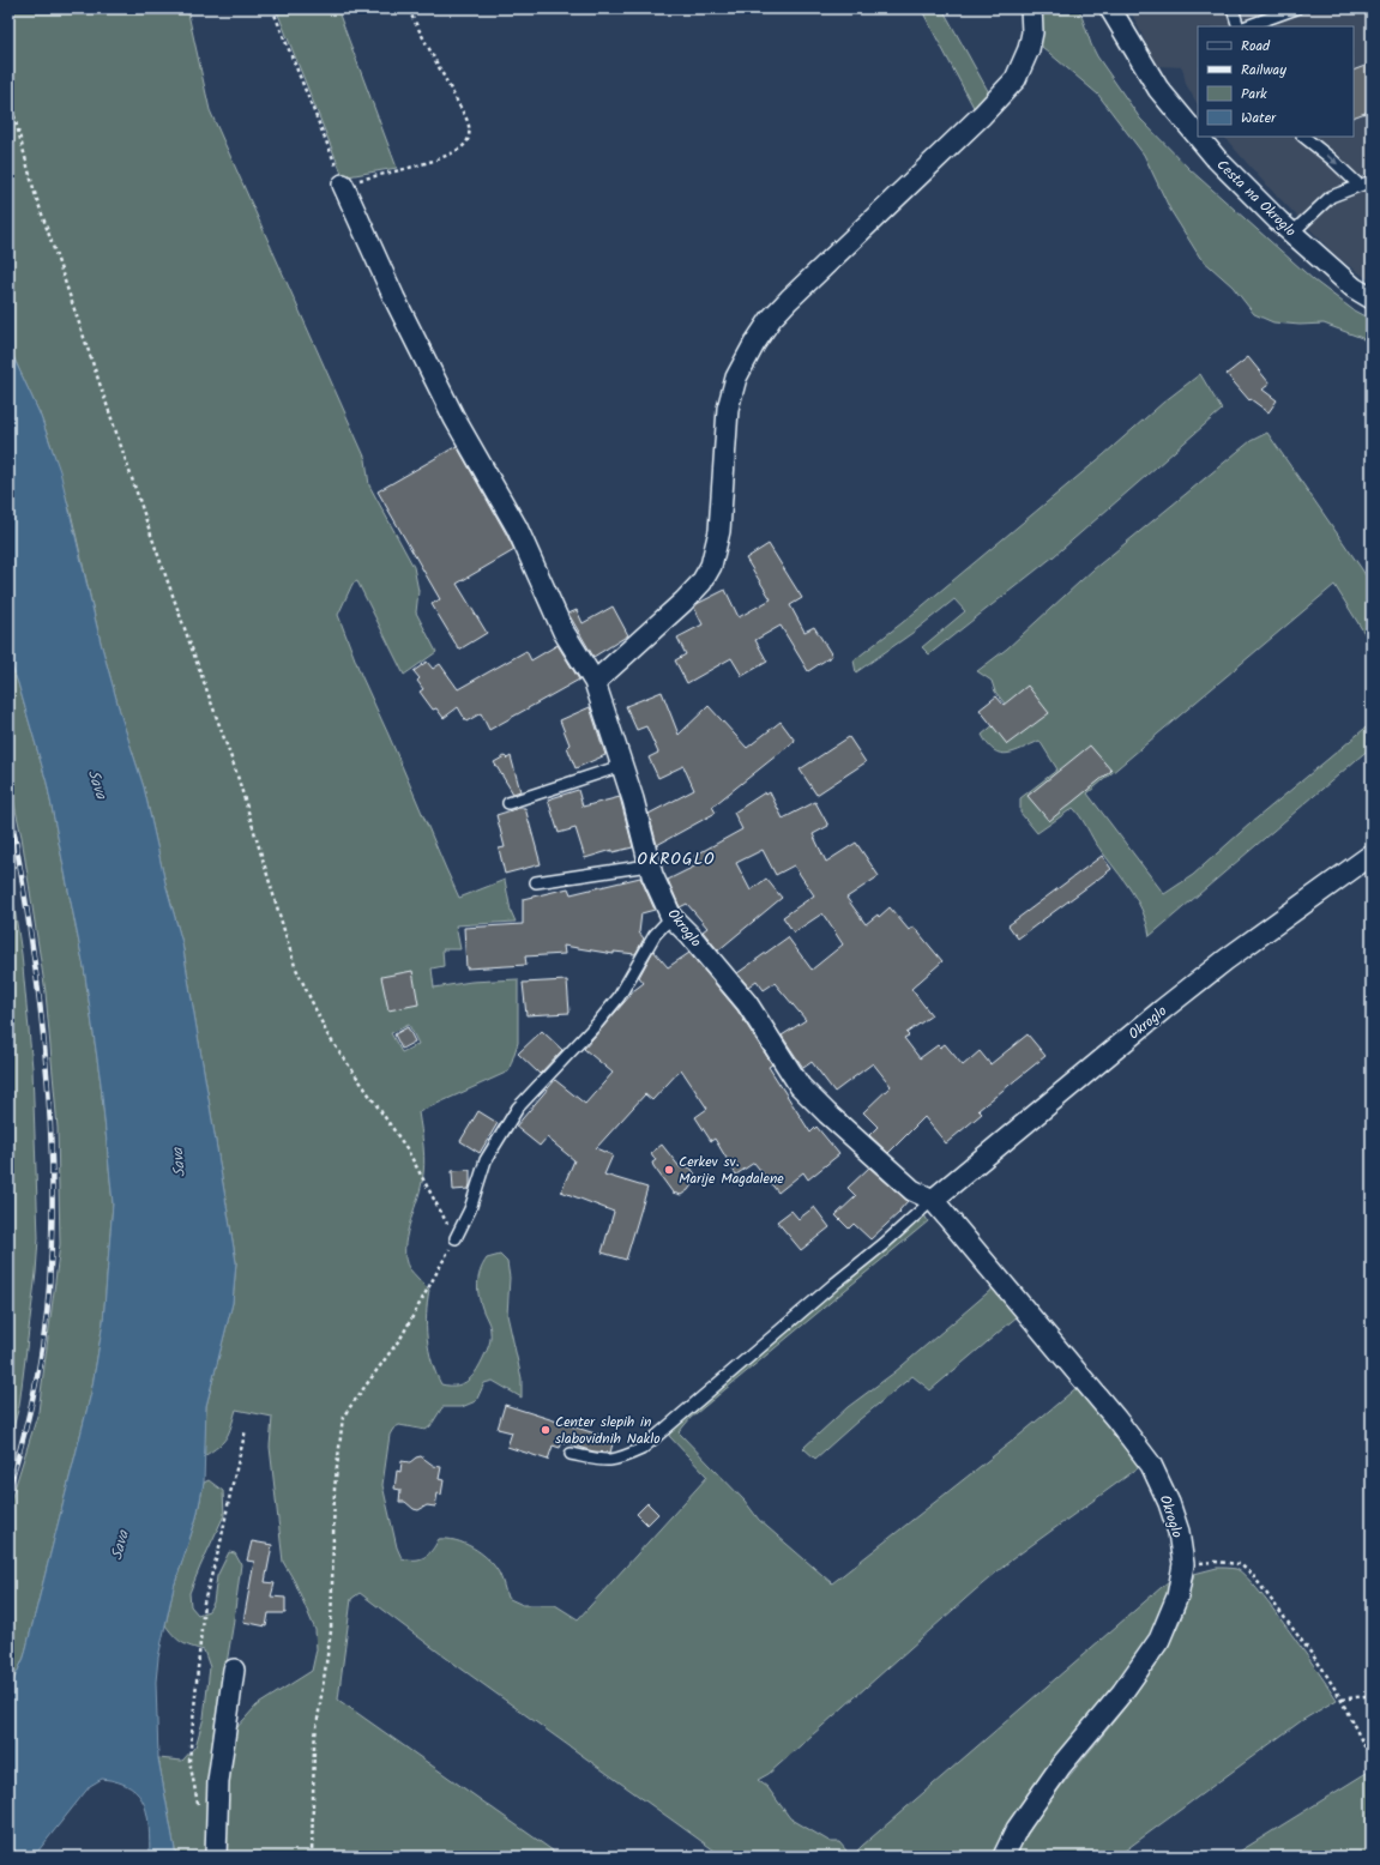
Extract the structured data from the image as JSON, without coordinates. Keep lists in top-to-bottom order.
{
  "streets": {
    "street": ["Cesta na Okroglo", "Okroglo"]
  },
  "districts": ["OKROGLO"],
  "water": ["Sava"],
  "places": ["Cerkev sv. Marije Magdalene", "Center slepih in slabovidnih Naklo"],
  "legend": [
    "Road",
    "Railway",
    "Park",
    "Water"
  ]
}
